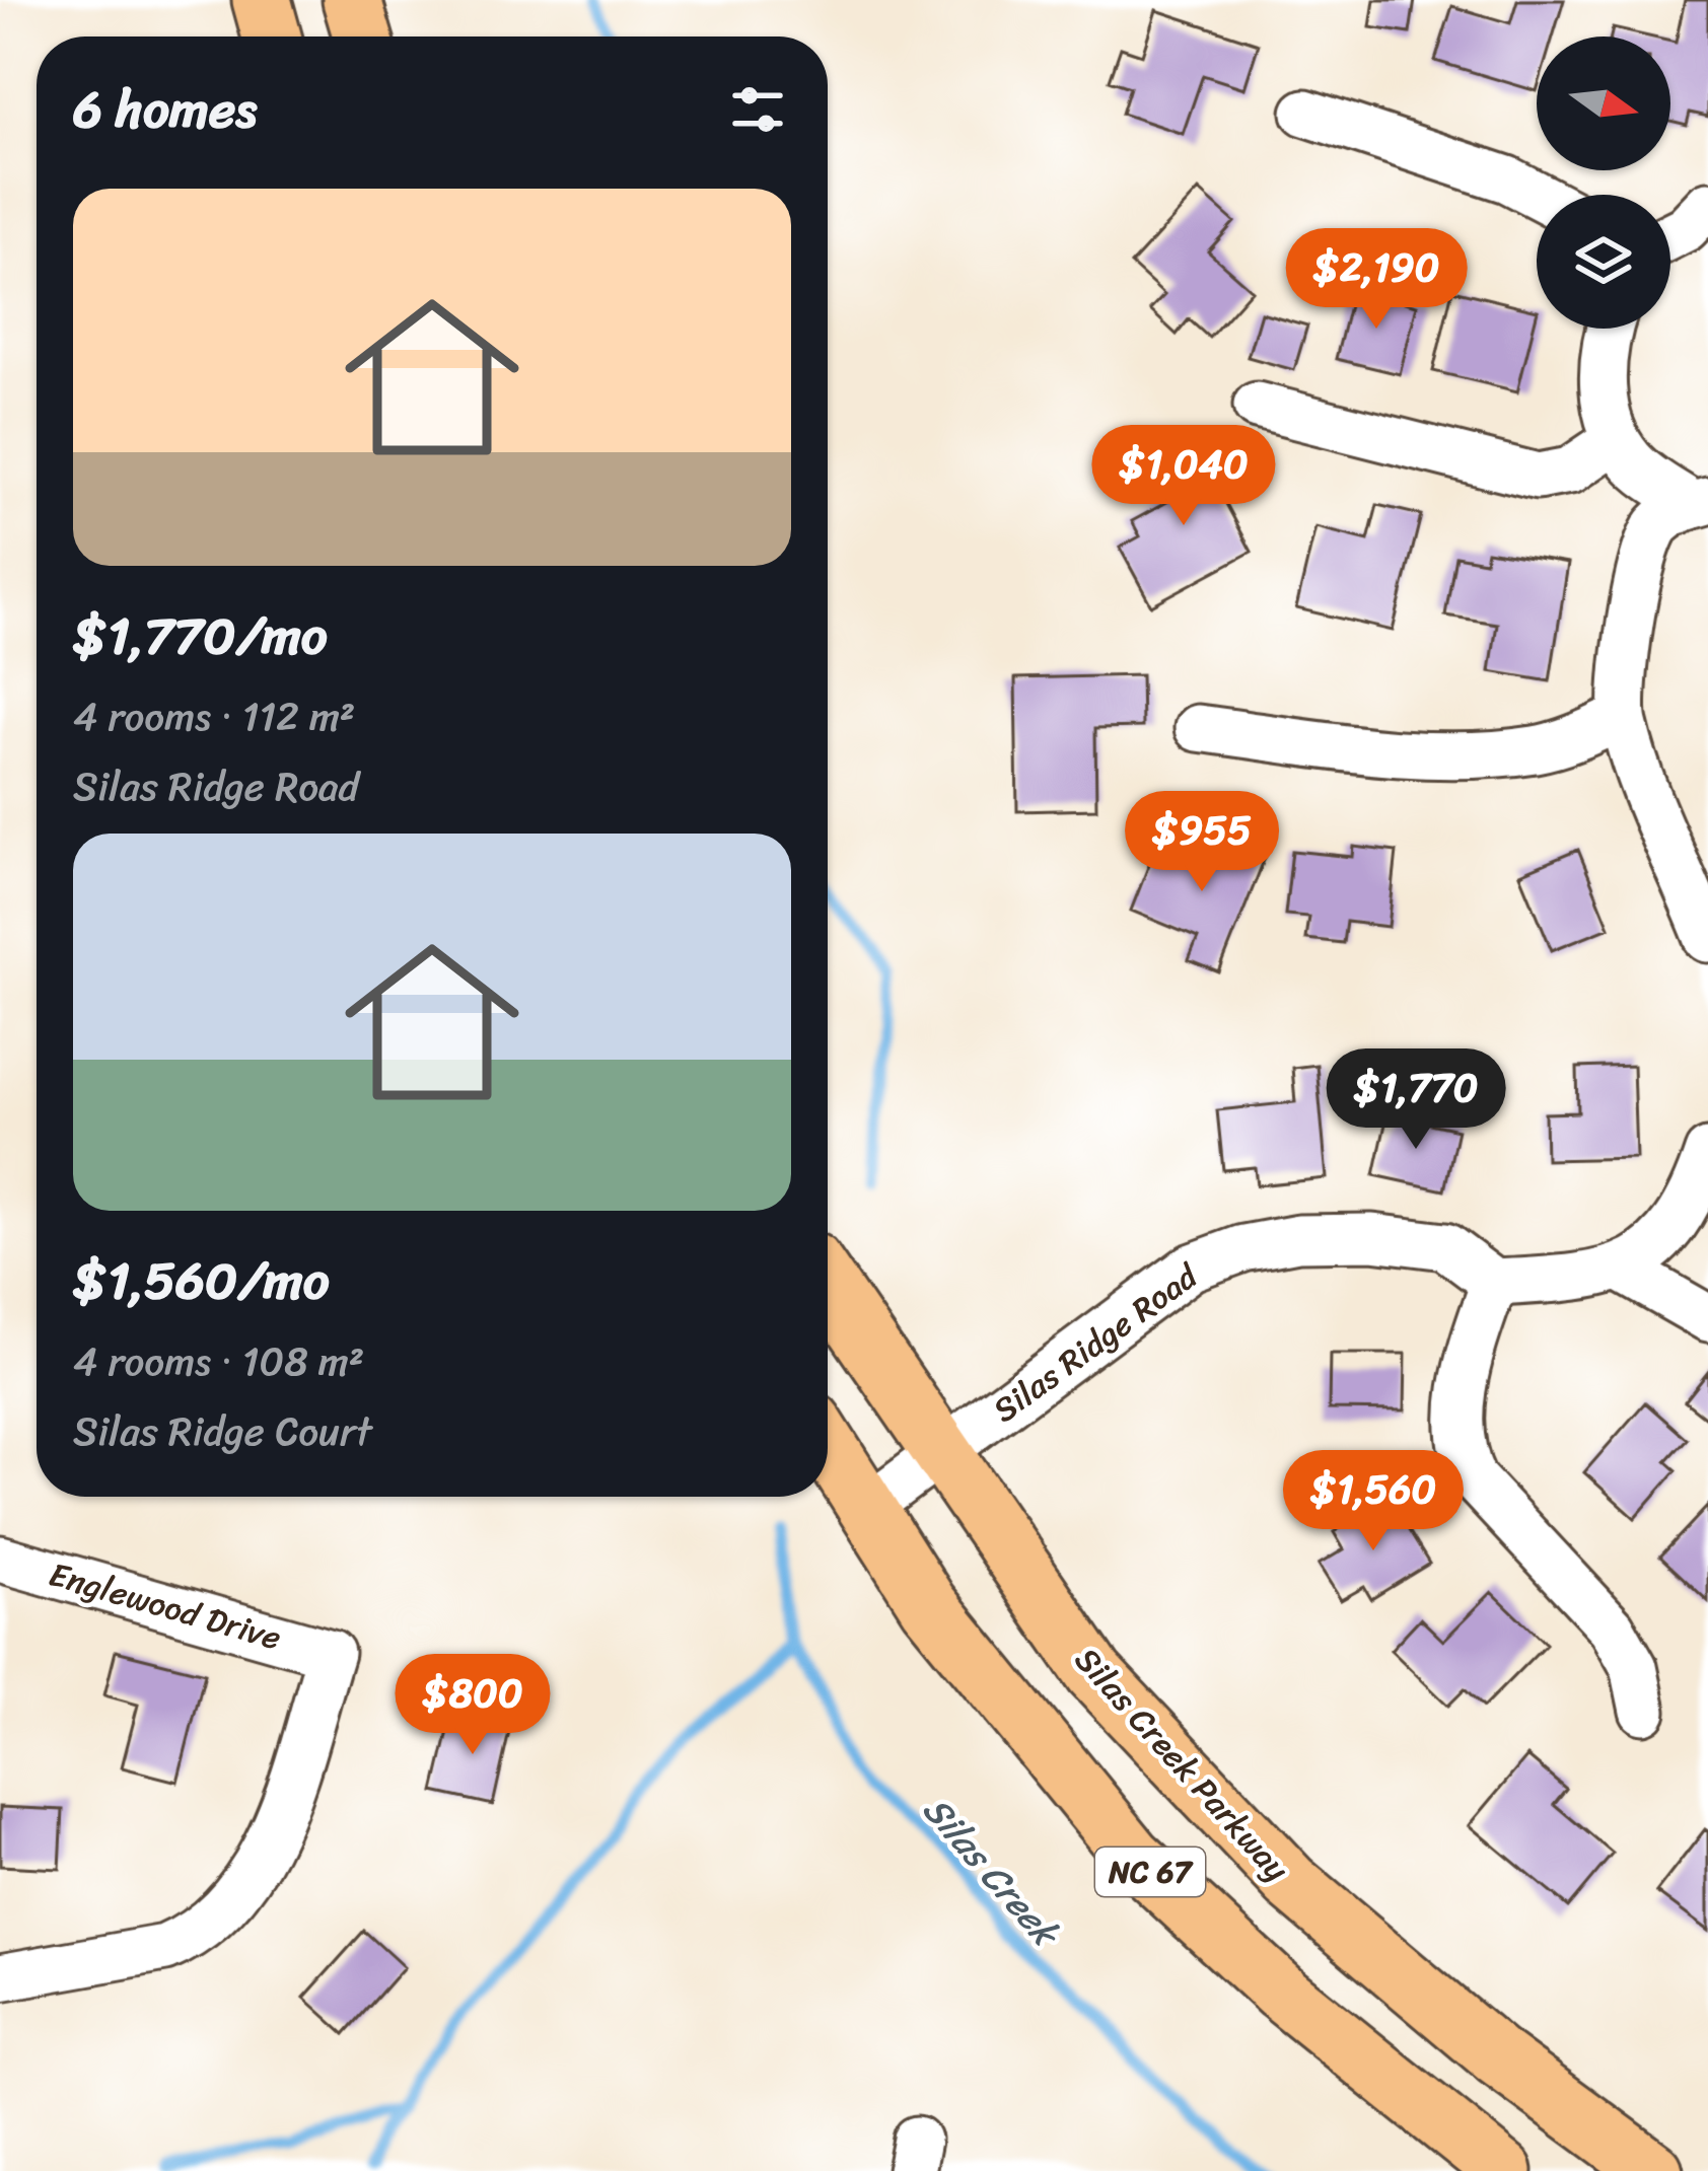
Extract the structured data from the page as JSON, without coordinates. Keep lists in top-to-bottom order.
{
  "streets": {
    "main road": ["Silas Creek Parkway", "NC 67"],
    "street": ["Silas Ridge Road", "Englewood Drive"]
  },
  "crossings": [
    ["Silas Ridge Road", "Silas Creek Parkway"],
    ["Silas Ridge Road", "NC 67"]
  ],
  "water": ["Silas Creek"],
  "north": "right",
  "page": {
    "heading": "6 homes",
    "list": [
      {
        "name": "$1,770/mo",
        "note": "4 rooms · 112 m² · Silas Ridge Road"
      },
      {
        "name": "$1,560/mo",
        "note": "4 rooms · 108 m² · Silas Ridge Court"
      }
    ],
    "price": [
      "$2,190",
      "$1,040",
      "$955",
      "$1,770",
      "$1,560",
      "$800"
    ]
  }
}
